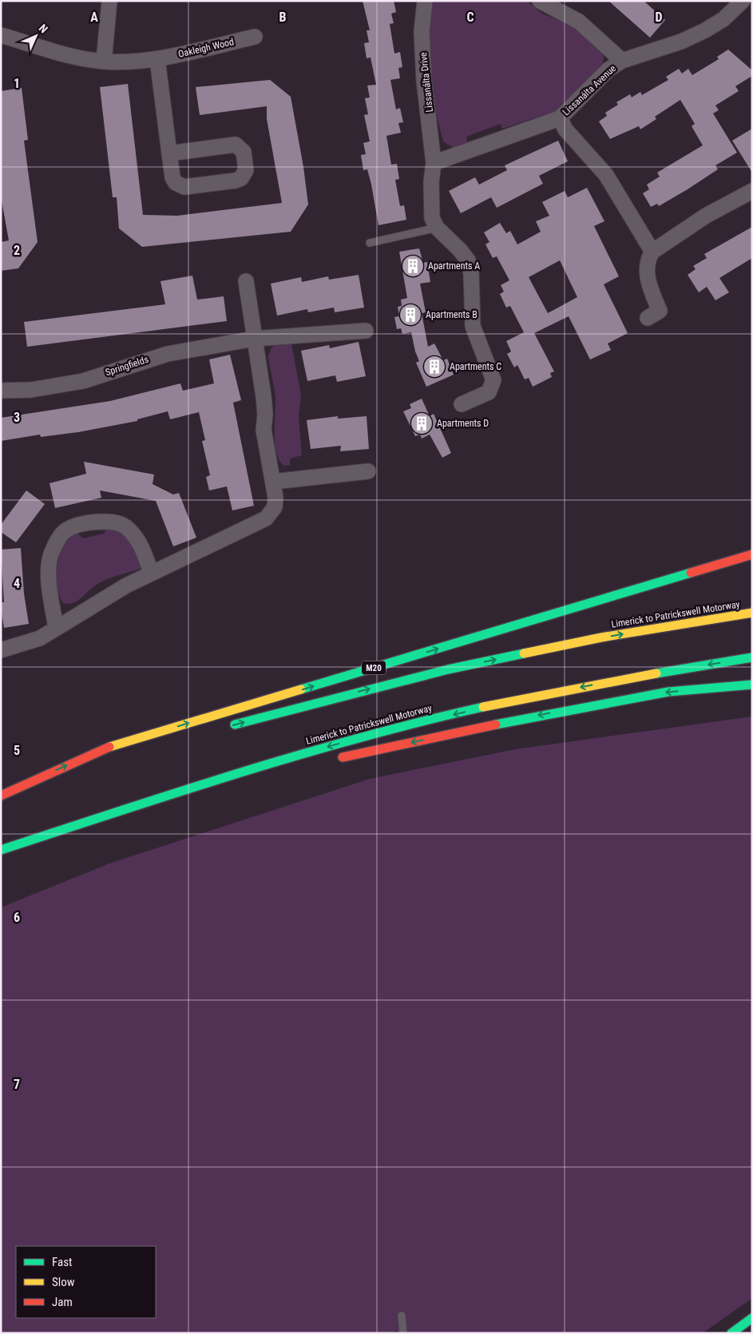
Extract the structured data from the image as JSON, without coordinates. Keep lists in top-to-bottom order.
{
  "streets": {
    "main road": ["Limerick to Patrickswell Motorway", "M20"],
    "street": [
      "Oakleigh Wood",
      "Lissanálta Drive",
      "Lissanálta Avenue",
      "Springfields"
    ]
  },
  "places": {
    "building": [
      "Apartments A",
      "Apartments B",
      "Apartments C",
      "Apartments D"
    ]
  },
  "legend": ["Fast", "Slow", "Jam"],
  "north": "top right",
  "grid": {
    "columns": [
      "A",
      "B",
      "C",
      "D"
    ],
    "rows": [
      "1",
      "2",
      "3",
      "4",
      "5",
      "6",
      "7"
    ]
  }
}
